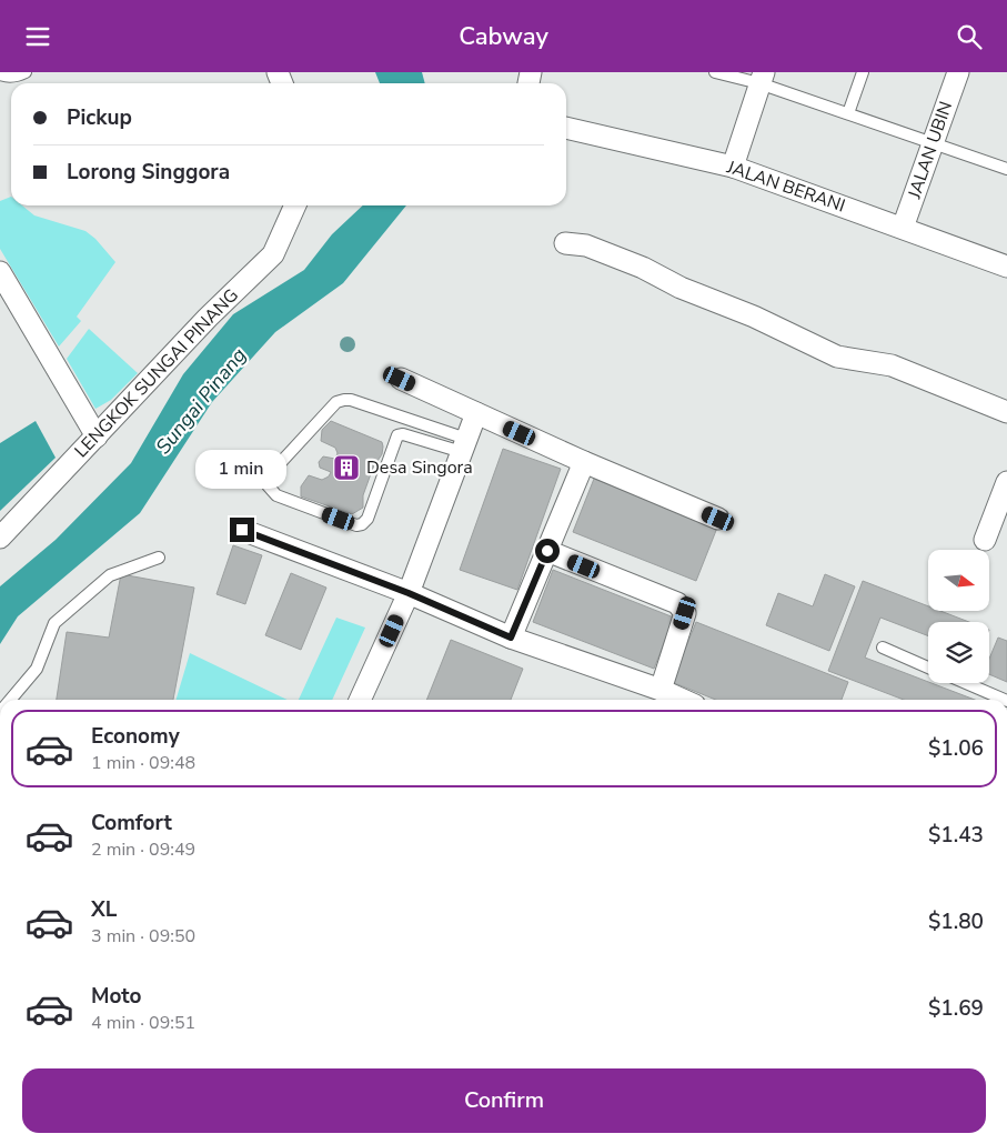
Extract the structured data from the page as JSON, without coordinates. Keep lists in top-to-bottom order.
{
  "streets": {
    "street": ["JALAN UBIN", "JALAN BERANI", "LENGKOK SUNGAI PINANG"]
  },
  "crossings": [
    ["JALAN UBIN", "JALAN BERANI"]
  ],
  "water": ["Sungai Pinang"],
  "places": {
    "building": ["Desa Singora"]
  },
  "north": "right",
  "page": {
    "header": "Cabway",
    "banner": ["Pickup", "Lorong Singgora"],
    "bubble": "1 min",
    "list": [
      {
        "name": "Economy",
        "note": "1 min · 09:48",
        "value": "$1.06"
      },
      {
        "name": "Comfort",
        "note": "2 min · 09:49",
        "value": "$1.43"
      },
      {
        "name": "XL",
        "note": "3 min · 09:50",
        "value": "$1.80"
      },
      {
        "name": "Moto",
        "note": "4 min · 09:51",
        "value": "$1.69"
      }
    ],
    "buttons": "Confirm"
  }
}
